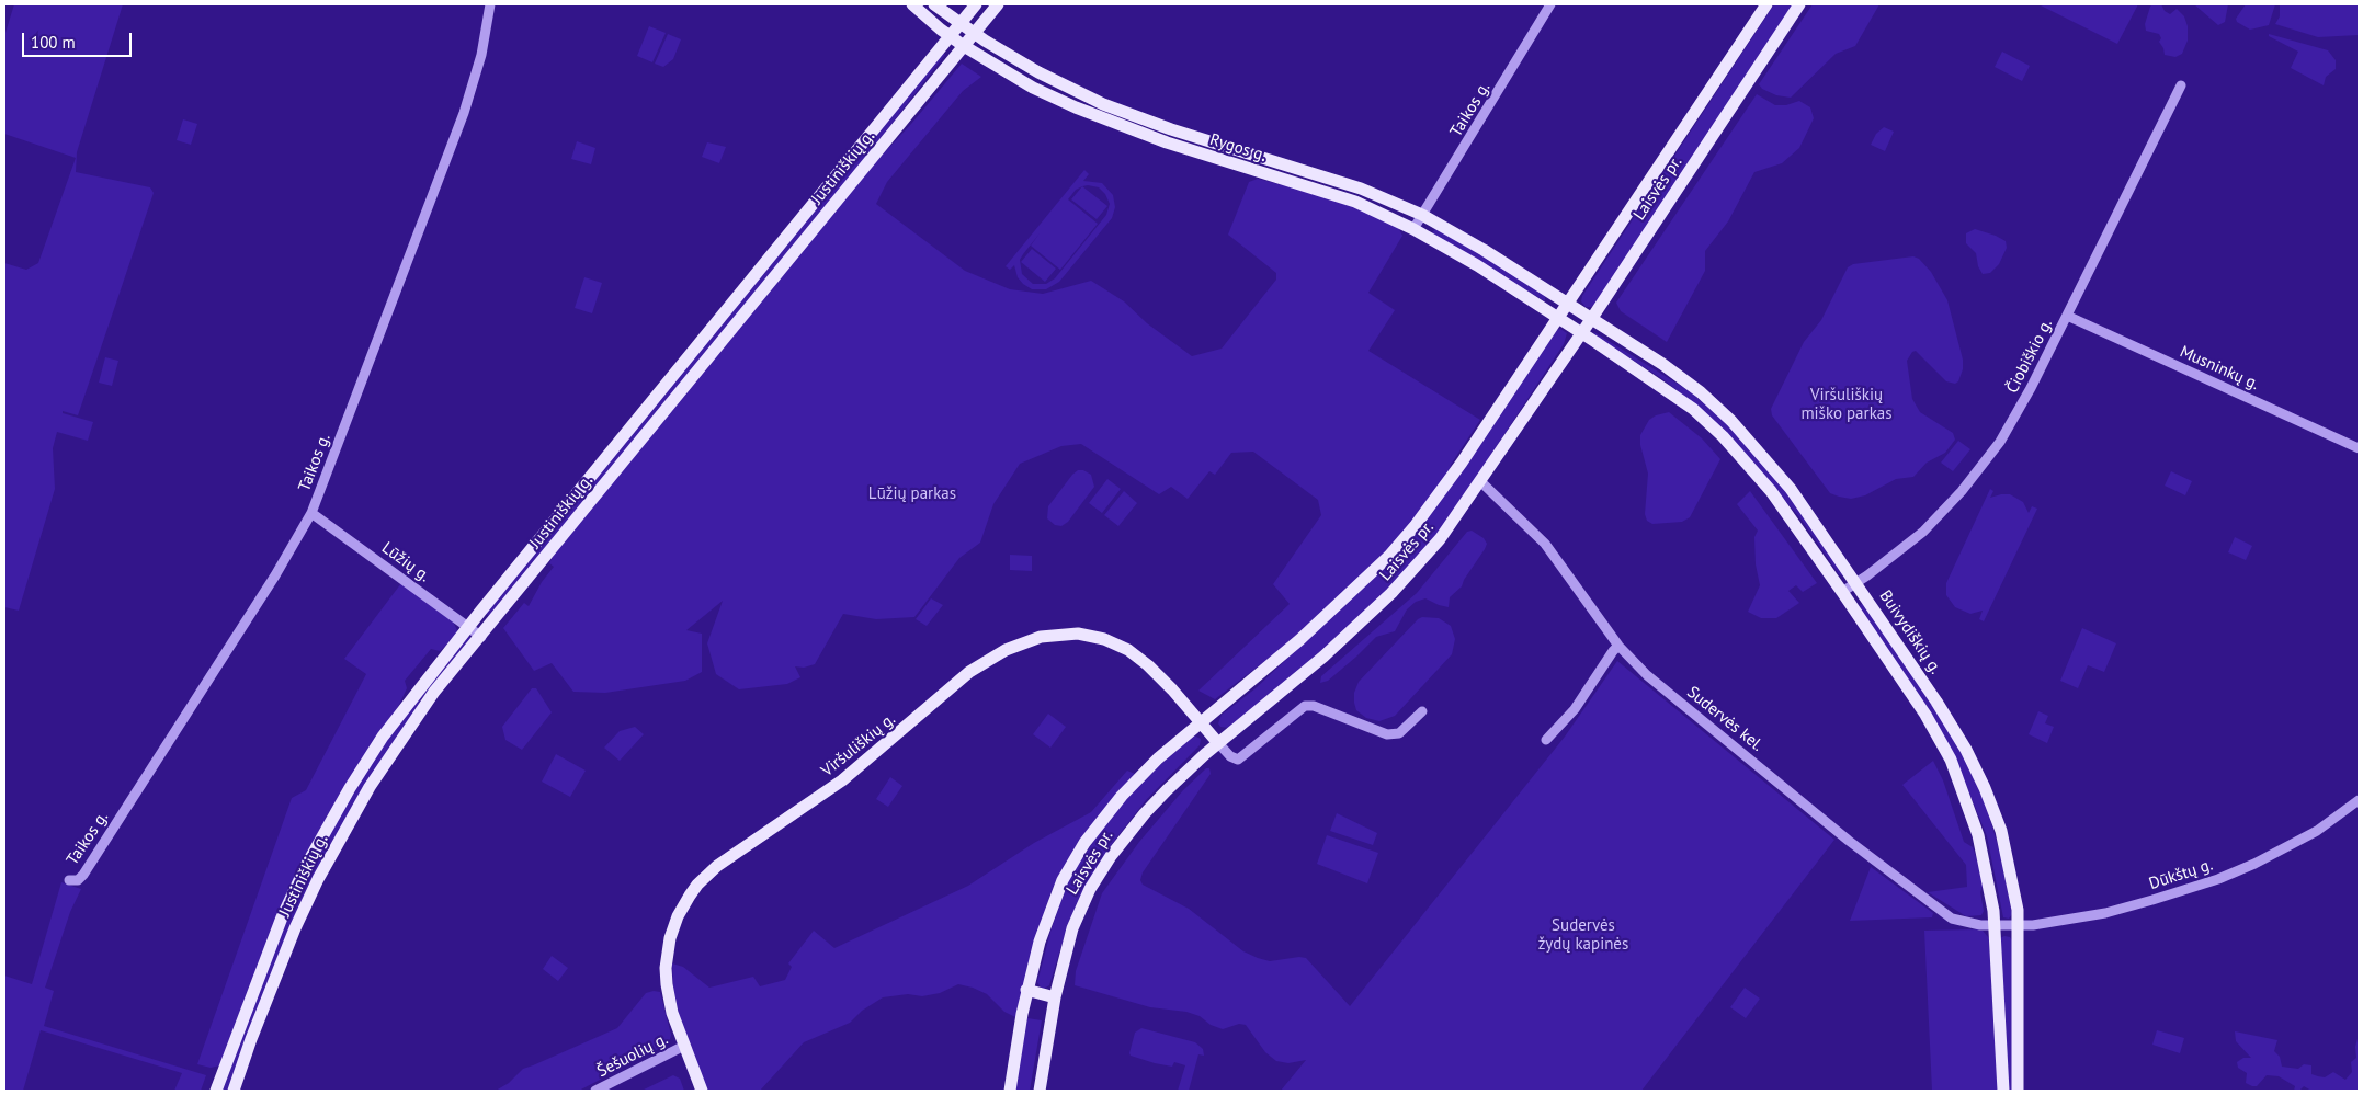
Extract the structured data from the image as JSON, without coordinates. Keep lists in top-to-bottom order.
{
  "streets": {
    "main road": [
      "Rygos g.",
      "Justiniškių g.",
      "Laisvės pr.",
      "Buivydiškių g.",
      "Viršuliškių g."
    ],
    "street": [
      "Taikos g.",
      "Čiobiškio g.",
      "Musninkų g.",
      "Lūžių g.",
      "Sudervės kel.",
      "Dūkštų g.",
      "Šešuolių g."
    ]
  },
  "crossings": [
    ["Taikos g.", "Rygos g."],
    ["Taikos g.", "Lūžių g."],
    ["Rygos g.", "Justiniškių g."],
    ["Rygos g.", "Laisvės pr."],
    ["Rygos g.", "Buivydiškių g."],
    ["Justiniškių g.", "Lūžių g."],
    ["Laisvės pr.", "Buivydiškių g."],
    ["Laisvės pr.", "Sudervės kel."],
    ["Laisvės pr.", "Viršuliškių g."],
    ["Čiobiškio g.", "Musninkų g."],
    ["Čiobiškio g.", "Buivydiškių g."],
    ["Buivydiškių g.", "Sudervės kel."],
    ["Buivydiškių g.", "Dūkštų g."],
    ["Sudervės kel.", "Dūkštų g."],
    ["Viršuliškių g.", "Šešuolių g."]
  ],
  "parks": ["Viršuliškių miško parkas", "Lūžių parkas", "Sudervės žydų kapinės"],
  "scale_bar": "100 m"
}
